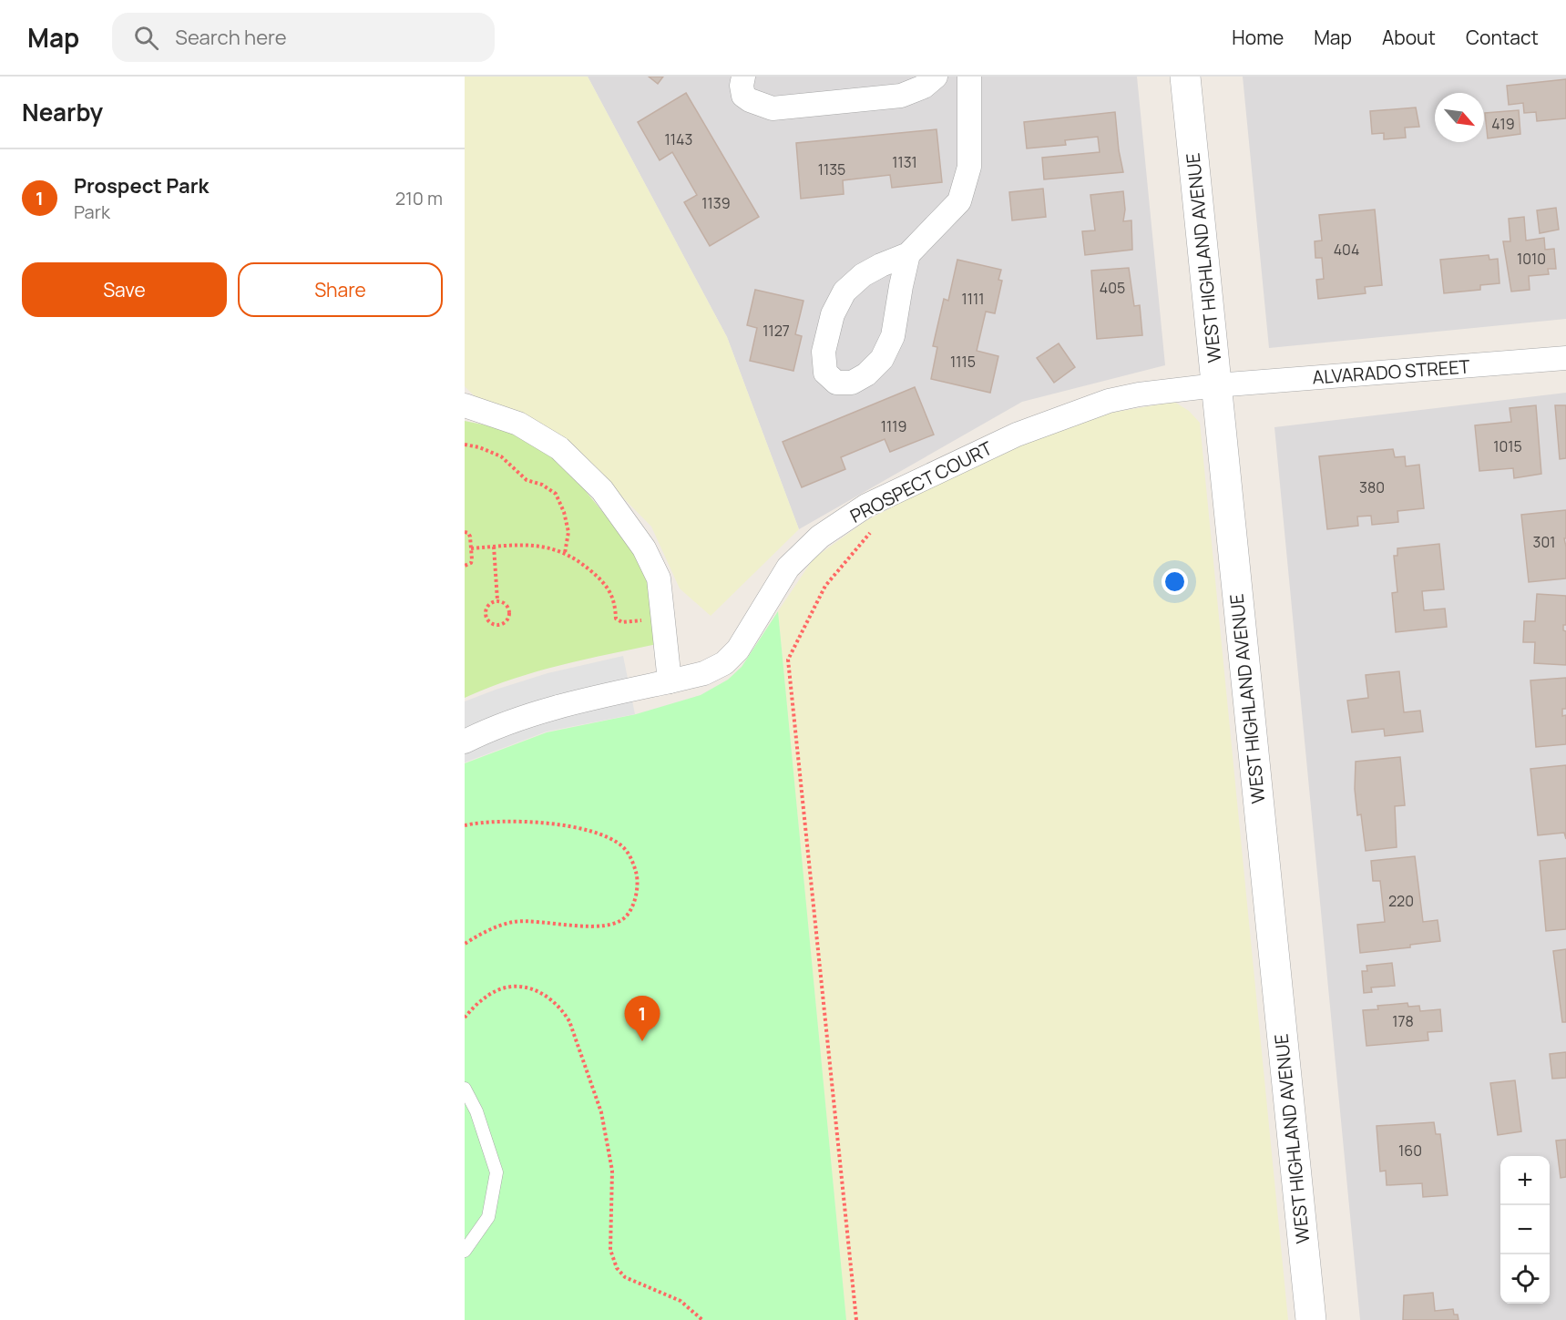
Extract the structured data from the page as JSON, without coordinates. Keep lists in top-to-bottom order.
{
  "streets": {
    "street": ["WEST HIGHLAND AVENUE", "ALVARADO STREET", "PROSPECT COURT"]
  },
  "crossings": [
    ["WEST HIGHLAND AVENUE", "ALVARADO STREET"],
    ["WEST HIGHLAND AVENUE", "PROSPECT COURT"],
    ["ALVARADO STREET", "PROSPECT COURT"]
  ],
  "house_numbers": [
    "419",
    "1143",
    "1131",
    "1135",
    "1139",
    "404",
    "1010",
    "405",
    "1111",
    "1127",
    "1115",
    "1119",
    "1015",
    "380",
    "301",
    "220",
    "178",
    "160"
  ],
  "north": "bottom right",
  "page": {
    "header": "Map",
    "search": "Search here",
    "nav": [
      "Home",
      "Map",
      "About",
      "Contact"
    ],
    "heading": "Nearby",
    "list": [
      {
        "mark": "1",
        "name": "Prospect Park",
        "note": "Park",
        "value": "210 m"
      }
    ],
    "buttons": ["Save", "Share"],
    "pins": "1",
    "map_buttons": ["+", "−"]
  }
}
